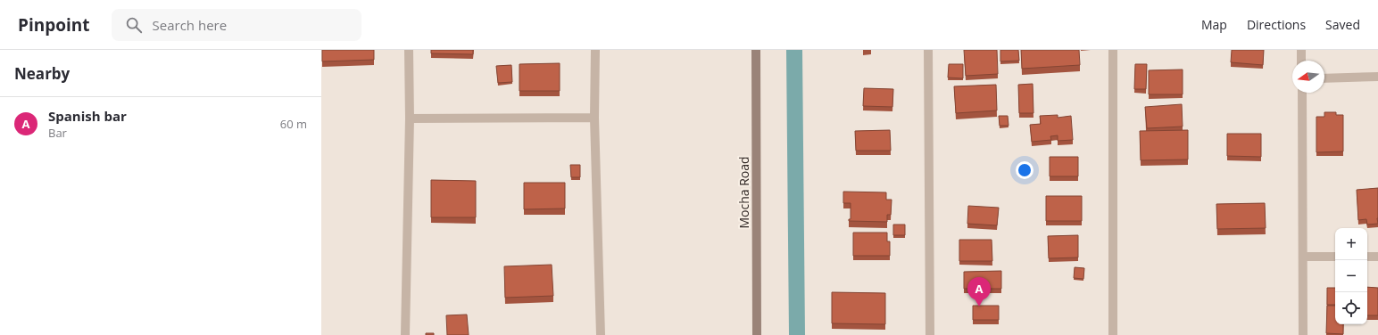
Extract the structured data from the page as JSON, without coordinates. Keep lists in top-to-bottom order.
{
  "streets": {
    "street": ["Mocha Road"]
  },
  "north": "left",
  "page": {
    "header": "Pinpoint",
    "search": "Search here",
    "nav": ["Map", "Directions", "Saved"],
    "heading": "Nearby",
    "list": [
      {
        "mark": "A",
        "name": "Spanish bar",
        "note": "Bar",
        "value": "60 m"
      }
    ],
    "map_buttons": ["+", "−"],
    "pins": "A"
  }
}
